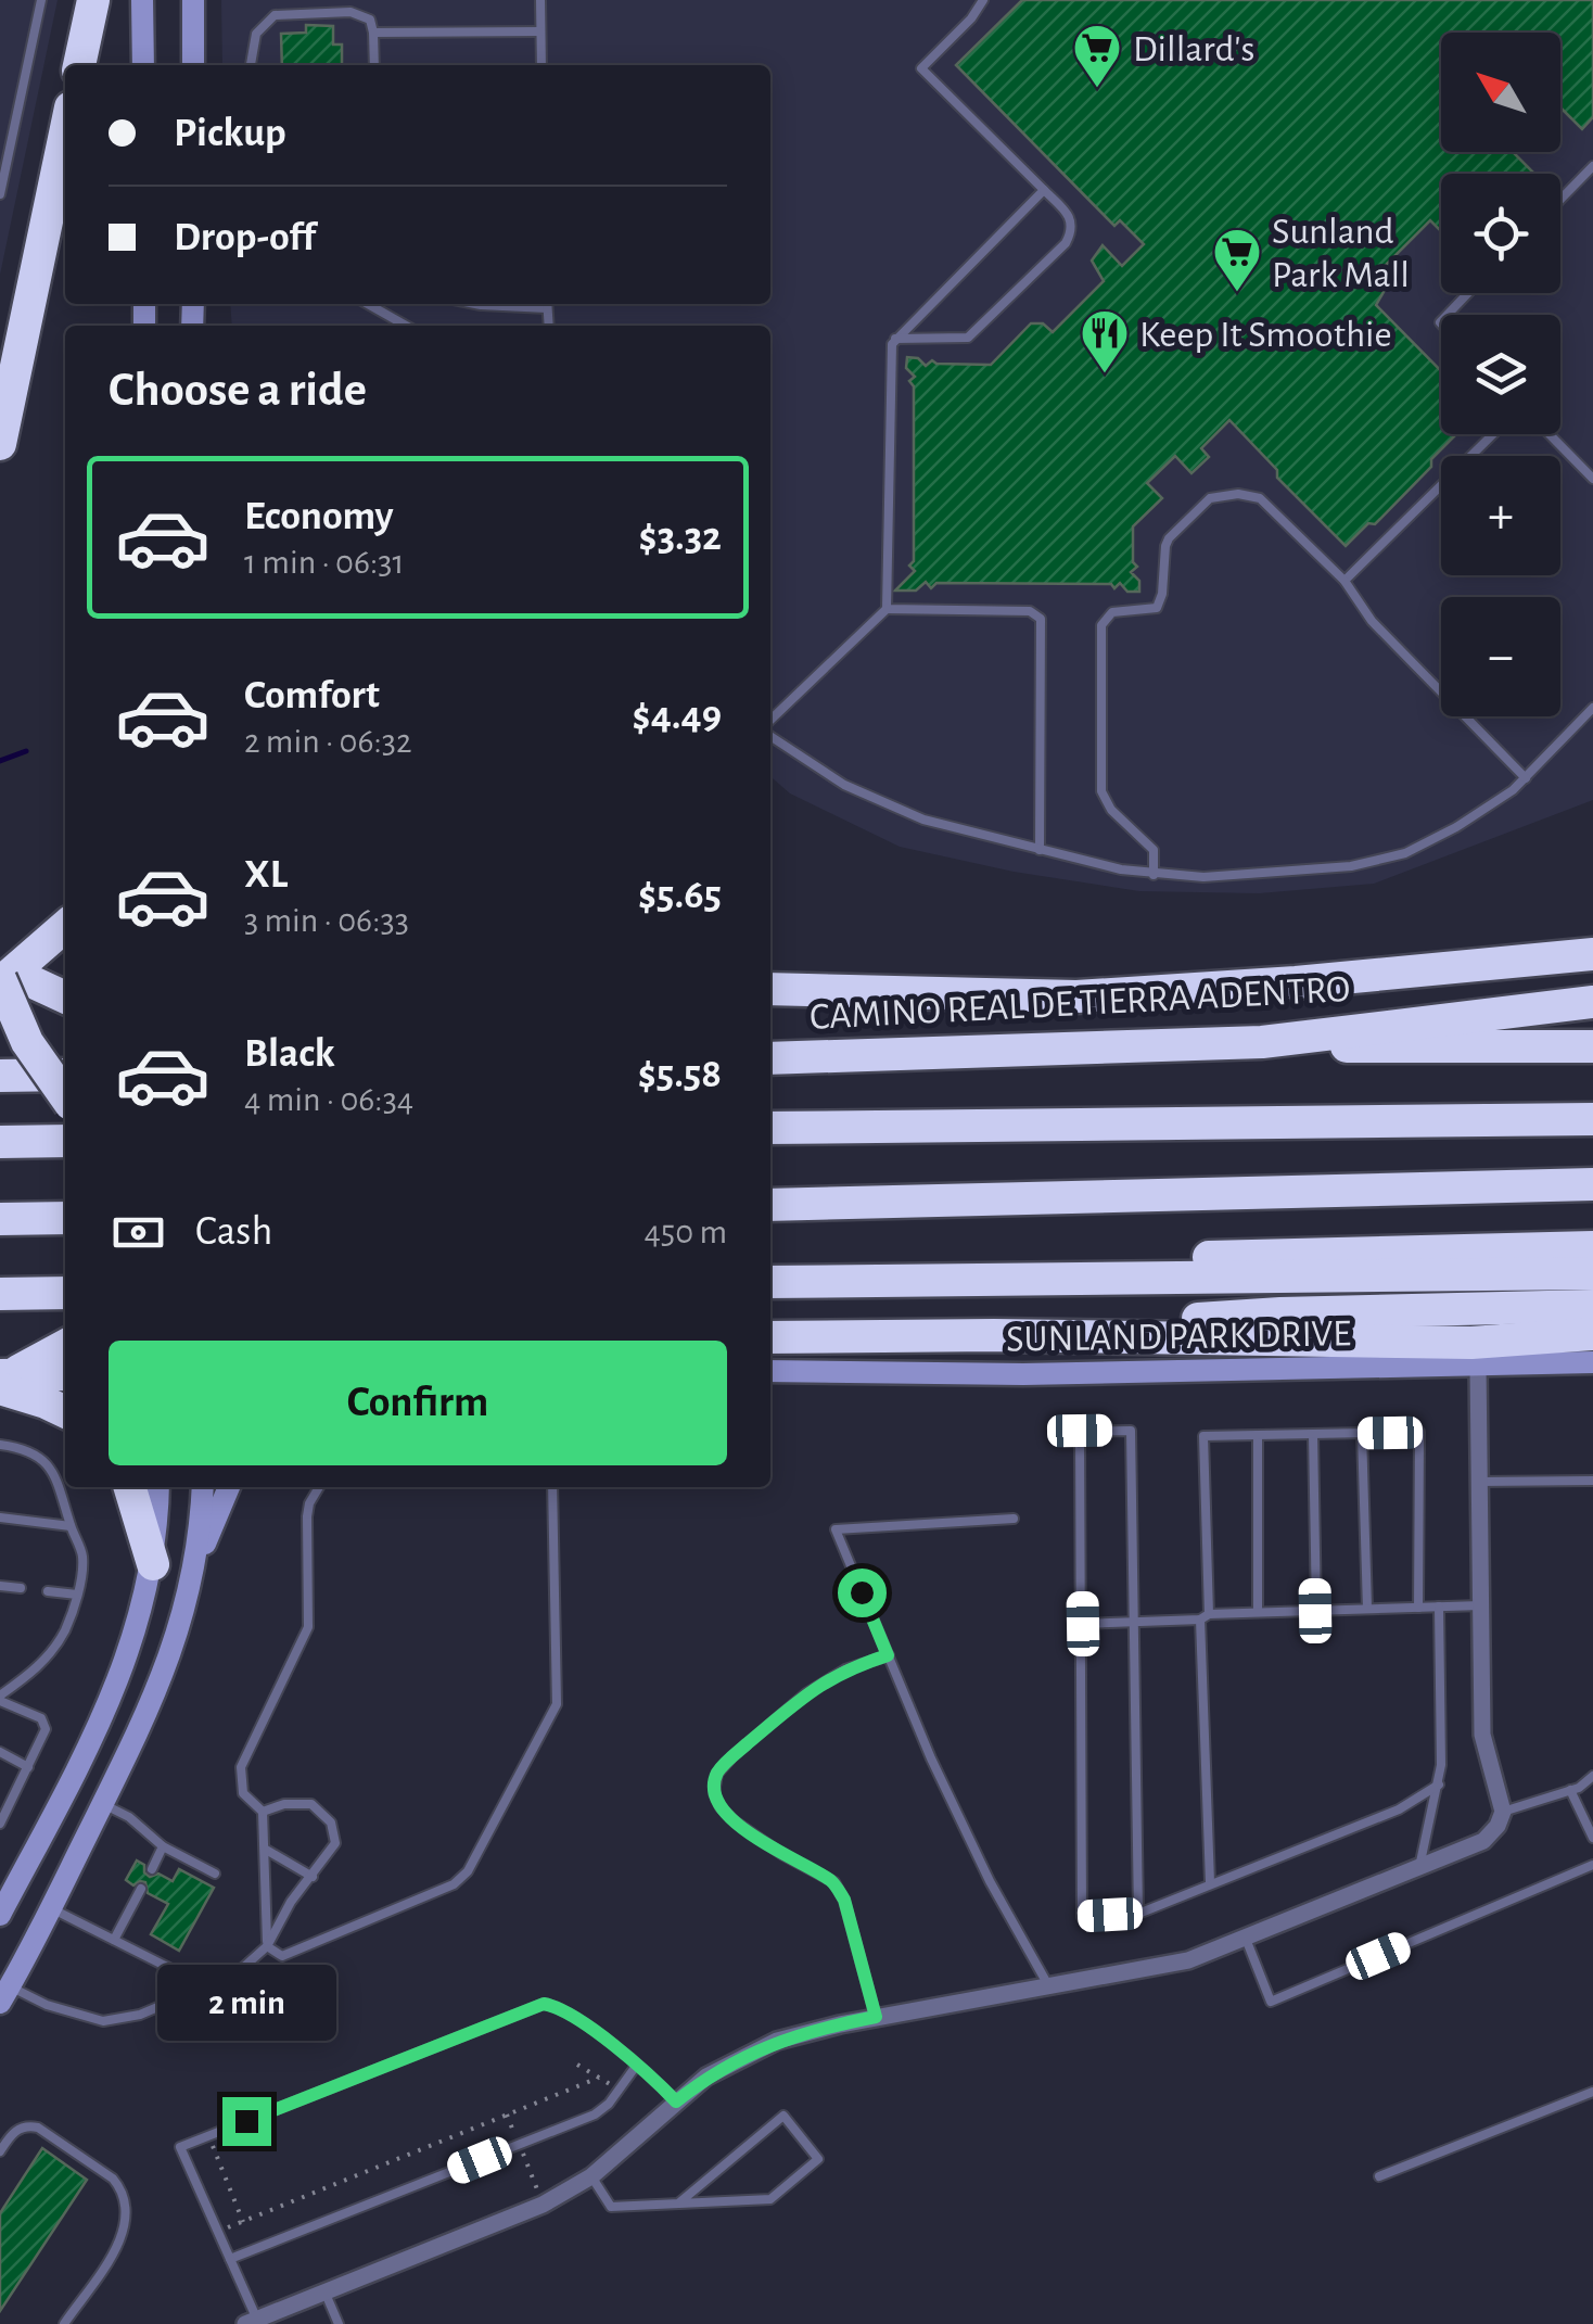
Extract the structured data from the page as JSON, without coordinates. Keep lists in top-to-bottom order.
{
  "streets": {
    "highway": ["CAMINO REAL DE TIERRA ADENTRO"],
    "main road": ["SUNLAND PARK DRIVE"]
  },
  "places": {
    "supermarket": ["Dillard's", "Sunland Park Mall"],
    "restaurant": ["Keep It Smoothie"]
  },
  "north": "top left",
  "page": {
    "map_buttons": ["+", "−"],
    "banner": ["Pickup", "Drop-off"],
    "heading": "Choose a ride",
    "list": [
      {
        "name": "Economy",
        "note": "1 min · 06:31",
        "value": "$3.32"
      },
      {
        "name": "Comfort",
        "note": "2 min · 06:32",
        "value": "$4.49"
      },
      {
        "name": "XL",
        "note": "3 min · 06:33",
        "value": "$5.65"
      },
      {
        "name": "Black",
        "note": "4 min · 06:34",
        "value": "$5.58"
      }
    ],
    "pay": ["Cash", "450 m"],
    "buttons": "Confirm",
    "bubble": "2 min"
  }
}
